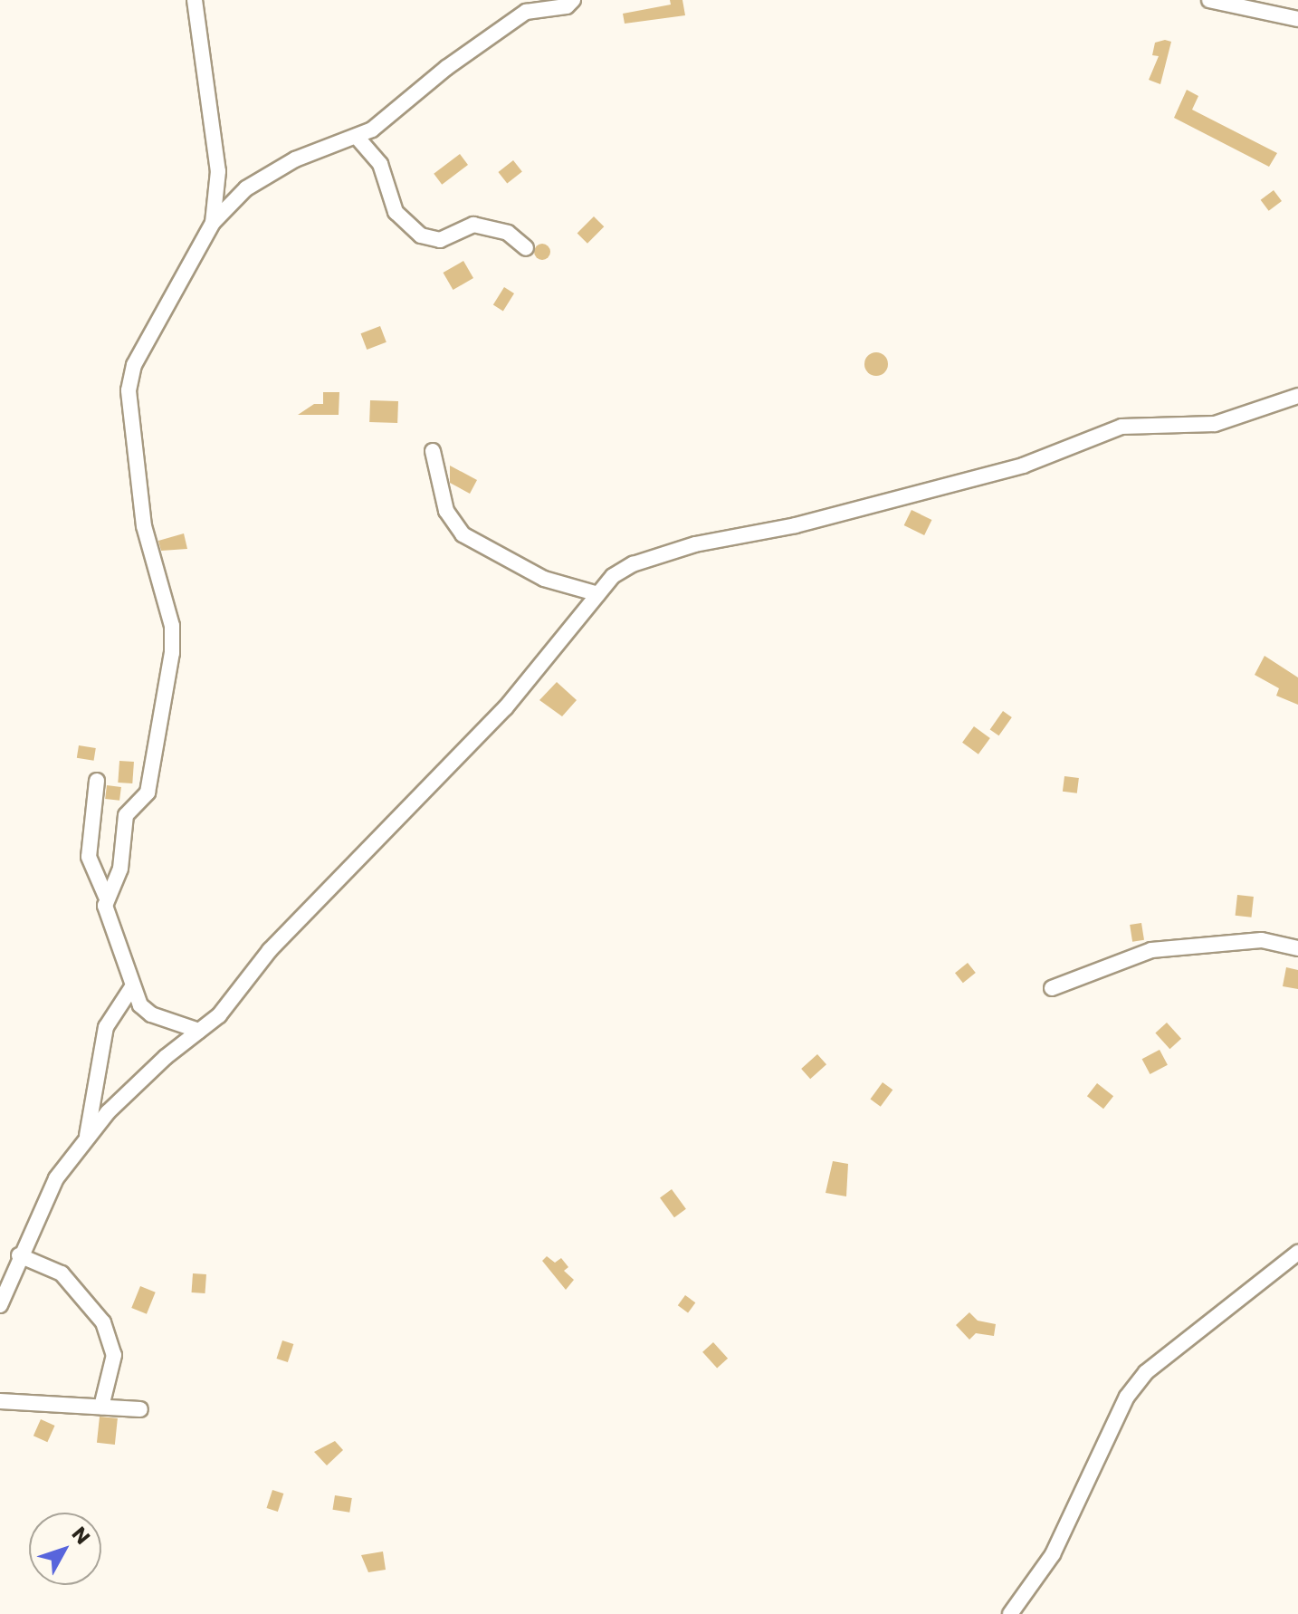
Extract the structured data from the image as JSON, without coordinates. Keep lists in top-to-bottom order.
{
  "north": "top right"
}
